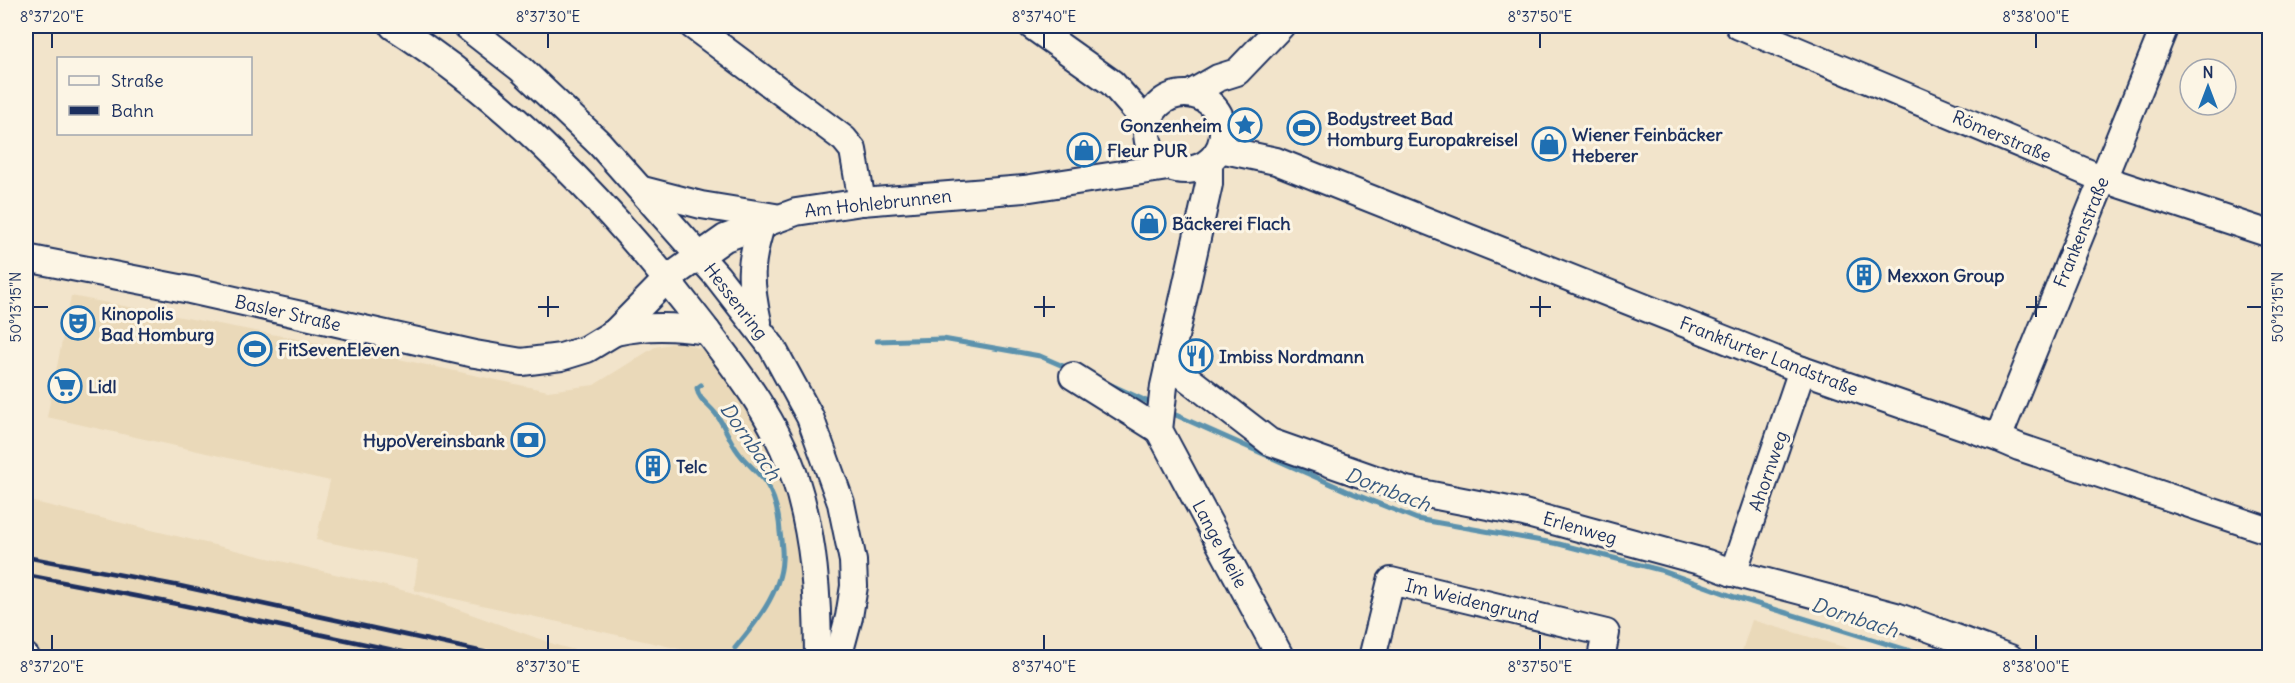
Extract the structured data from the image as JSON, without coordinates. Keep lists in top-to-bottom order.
{
  "streets": {
    "street": [
      "Römerstraße",
      "Am Hohlebrunnen",
      "Frankenstraße",
      "Hessenring",
      "Basler Straße",
      "Frankfurter Landstraße",
      "Ahornweg",
      "Erlenweg",
      "Lange Meile",
      "Im Weidengrund"
    ]
  },
  "crossings": [
    ["Römerstraße", "Frankenstraße"],
    ["Am Hohlebrunnen", "Hessenring"],
    ["Am Hohlebrunnen", "Basler Straße"],
    ["Am Hohlebrunnen", "Frankfurter Landstraße"],
    ["Frankenstraße", "Frankfurter Landstraße"],
    ["Frankfurter Landstraße", "Ahornweg"],
    ["Ahornweg", "Erlenweg"]
  ],
  "water": ["Dornbach"],
  "places": {
    "place": ["Gonzenheim"],
    "sports": ["Bodystreet Bad Homburg Europakreisel", "FitSevenEleven"],
    "shop": ["Wiener Feinbäcker Heberer", "Fleur PUR", "Bäckerei Flach"],
    "building": ["Mexxon Group", "Telc"],
    "theatre": ["Kinopolis Bad Homburg"],
    "restaurant": ["Imbiss Nordmann"],
    "supermarket": ["Lidl"],
    "bank": ["HypoVereinsbank"]
  },
  "legend": ["Straße", "Bahn"],
  "north": "top",
  "coordinates": [
    "8°37'20\"E",
    "8°37'30\"E",
    "8°37'40\"E",
    "8°37'50\"E",
    "8°38'00\"E",
    "50°13'15\"N"
  ]
}
